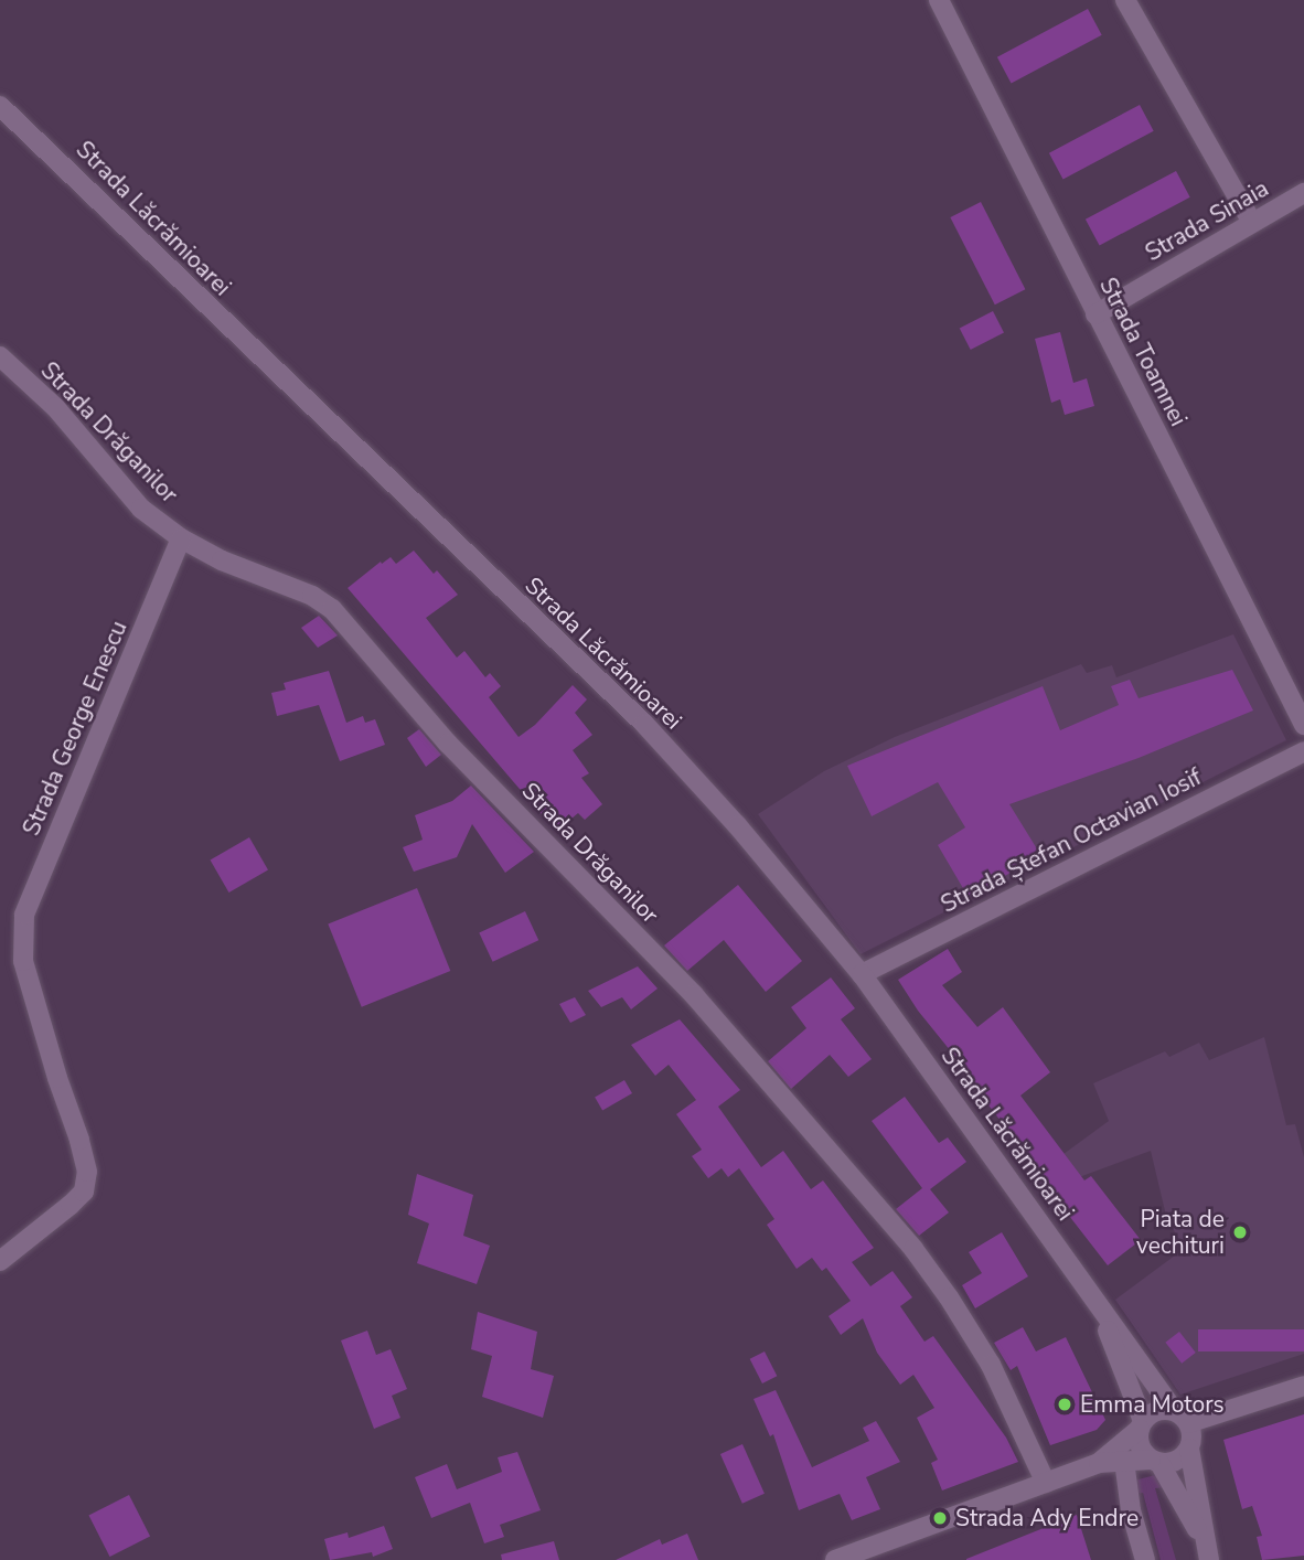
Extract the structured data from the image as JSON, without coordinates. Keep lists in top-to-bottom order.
{
  "streets": {
    "street": [
      "Strada Lăcrămioarei",
      "Strada Sinaia",
      "Strada Toamnei",
      "Strada Drăganilor",
      "Strada George Enescu",
      "Strada Ștefan Octavian Iosif"
    ]
  },
  "crossings": [
    ["Strada Lăcrămioarei", "Strada Ștefan Octavian Iosif"],
    ["Strada Sinaia", "Strada Toamnei"],
    ["Strada Drăganilor", "Strada George Enescu"]
  ],
  "places": ["Piata de vechituri", "Emma Motors", "Strada Ady Endre"]
}
